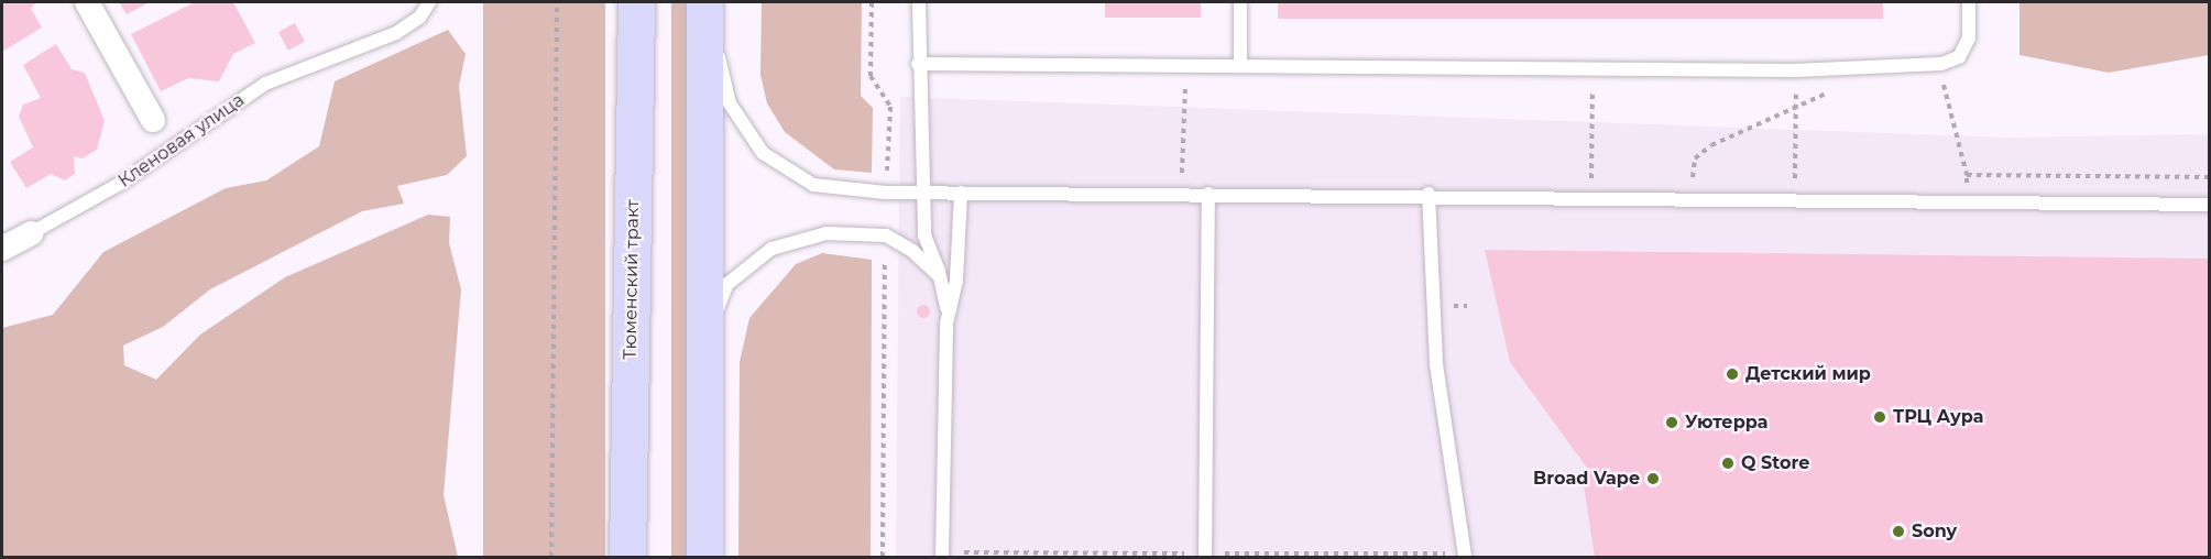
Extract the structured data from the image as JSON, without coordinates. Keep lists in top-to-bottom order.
{
  "streets": {
    "main road": ["Тюменский тракт"],
    "street": ["Кленовая улица"]
  },
  "places": [
    "Детский мир",
    "ТРЦ Аура",
    "Уютерра",
    "Q Store",
    "Broad Vape",
    "Sony"
  ]
}
